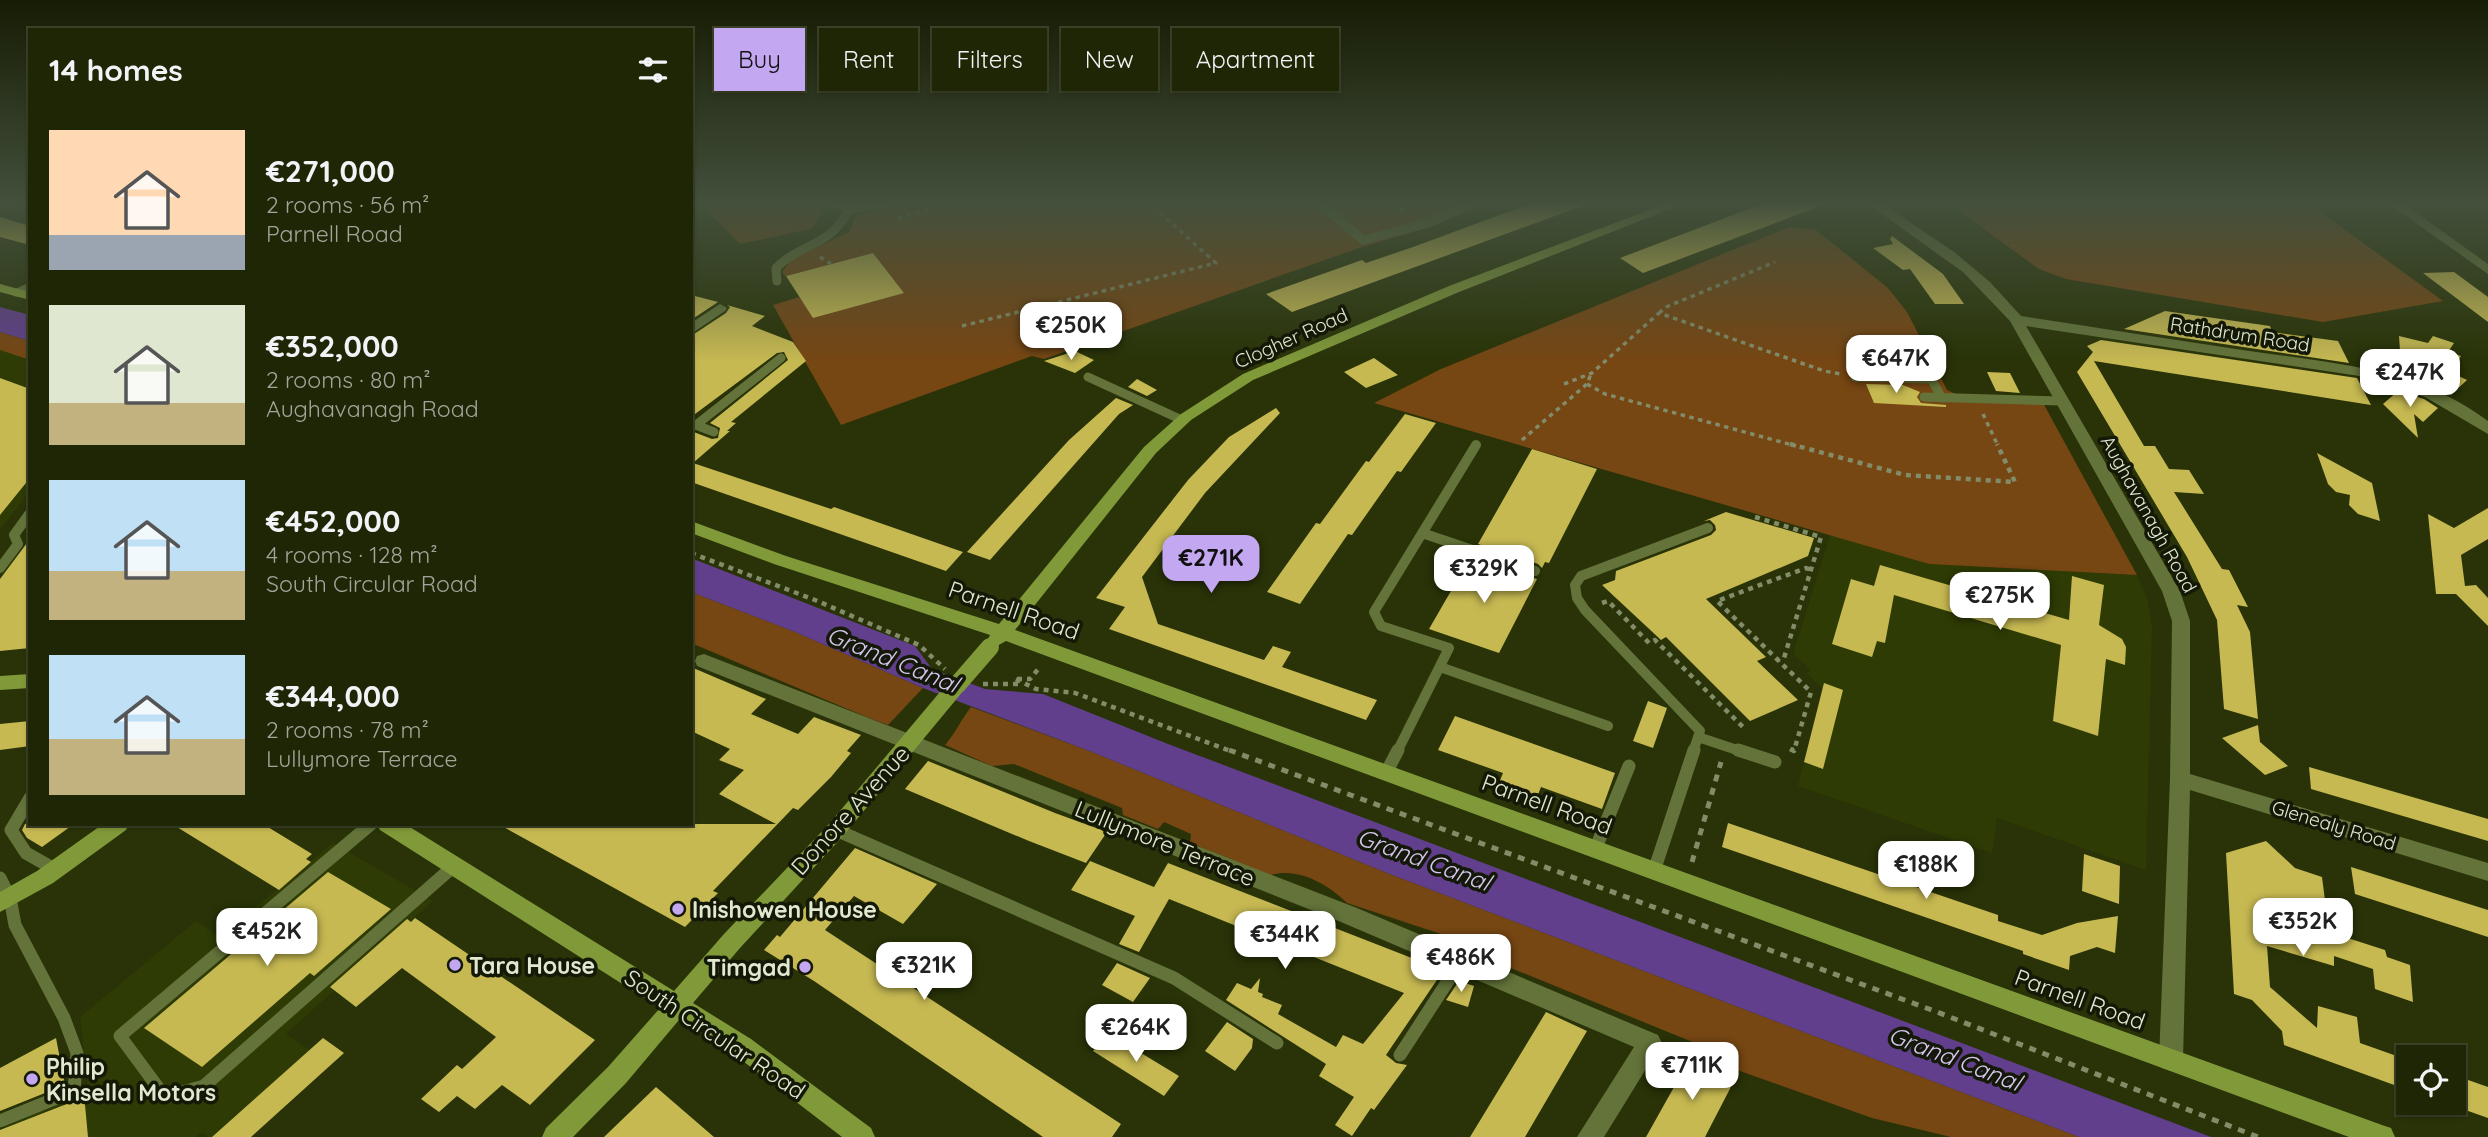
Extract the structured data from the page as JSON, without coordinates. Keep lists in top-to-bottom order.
{
  "streets": {
    "main road": [
      "Clogher Road",
      "Parnell Road",
      "Donore Avenue",
      "South Circular Road"
    ],
    "street": [
      "Rathdrum Road",
      "Aughavanagh Road",
      "Glenealy Road",
      "Lullymore Terrace"
    ]
  },
  "crossings": [
    ["Rathdrum Road", "Aughavanagh Road"],
    ["Clogher Road", "Parnell Road"],
    ["Clogher Road", "Donore Avenue"],
    ["Aughavanagh Road", "Parnell Road"],
    ["Aughavanagh Road", "Glenealy Road"],
    ["Parnell Road", "Donore Avenue"],
    ["Donore Avenue", "Lullymore Terrace"],
    ["Donore Avenue", "South Circular Road"]
  ],
  "water": ["Grand Canal"],
  "places": [
    "Inishowen House",
    "Tara House",
    "Timgad",
    "Philip Kinsella Motors"
  ],
  "page": {
    "chip": [
      "Buy",
      "Rent",
      "Filters",
      "New",
      "Apartment"
    ],
    "heading": "14 homes",
    "list": [
      {
        "name": "€271,000",
        "note": "2 rooms · 56 m² · Parnell Road"
      },
      {
        "name": "€352,000",
        "note": "2 rooms · 80 m² · Aughavanagh Road"
      },
      {
        "name": "€452,000",
        "note": "4 rooms · 128 m² · South Circular Road"
      },
      {
        "name": "€344,000",
        "note": "2 rooms · 78 m² · Lullymore Terrace"
      }
    ],
    "price": [
      "€250K",
      "€647K",
      "€247K",
      "€271K",
      "€329K",
      "€275K",
      "€188K",
      "€352K",
      "€452K",
      "€344K",
      "€486K",
      "€321K",
      "€264K",
      "€711K"
    ]
  }
}
